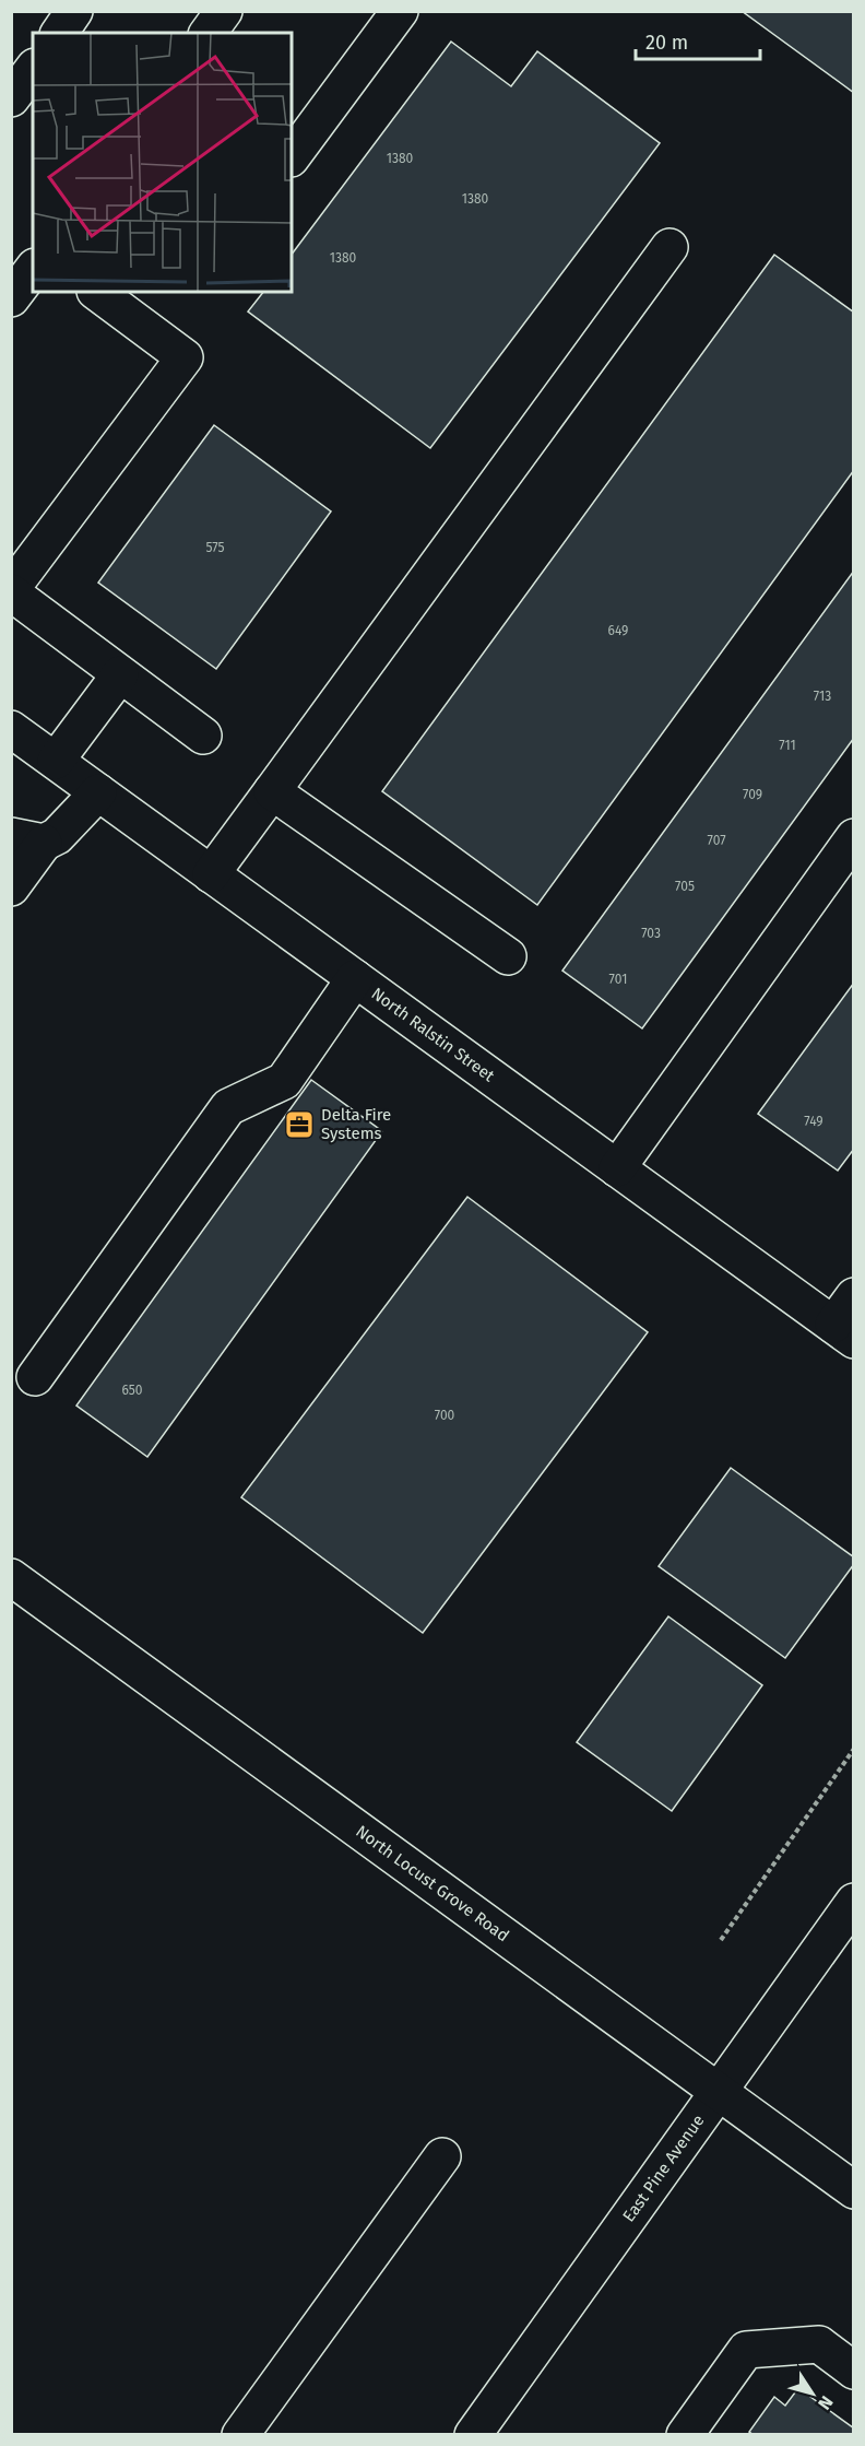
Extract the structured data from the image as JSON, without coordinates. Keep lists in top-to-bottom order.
{
  "streets": {
    "street": ["North Ralstin Street", "North Locust Grove Road", "East Pine Avenue"]
  },
  "crossings": [
    ["North Locust Grove Road", "East Pine Avenue"]
  ],
  "places": {
    "office": ["Delta Fire Systems"]
  },
  "house_numbers": [
    "1380",
    "1380",
    "1380",
    "575",
    "649",
    "713",
    "711",
    "709",
    "707",
    "705",
    "703",
    "701",
    "749",
    "650",
    "700"
  ],
  "scale_bar": "20 m",
  "north": "bottom right"
}
